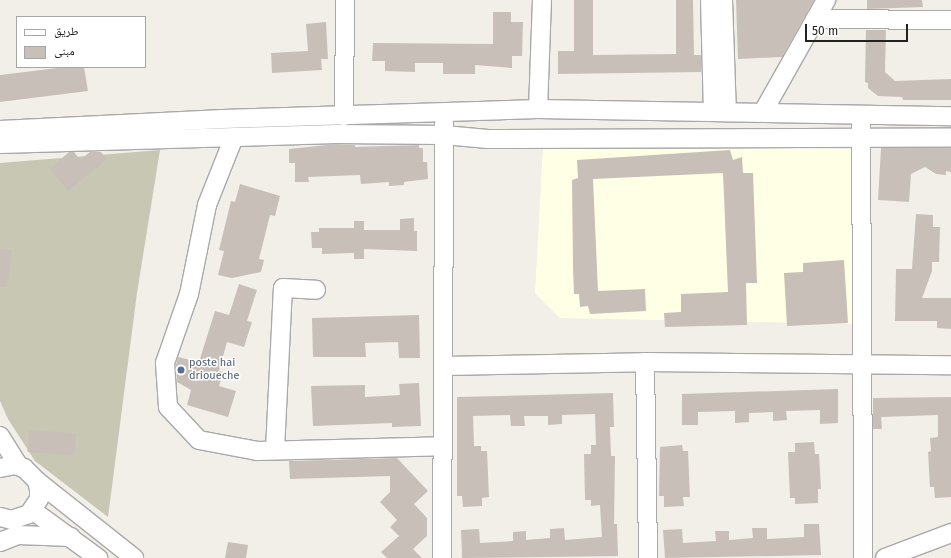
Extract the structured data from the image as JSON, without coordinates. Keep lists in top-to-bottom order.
{
  "places": ["poste hai drioueche"],
  "legend": ["طريق", "مبنى"],
  "scale_bar": "50 m"
}
